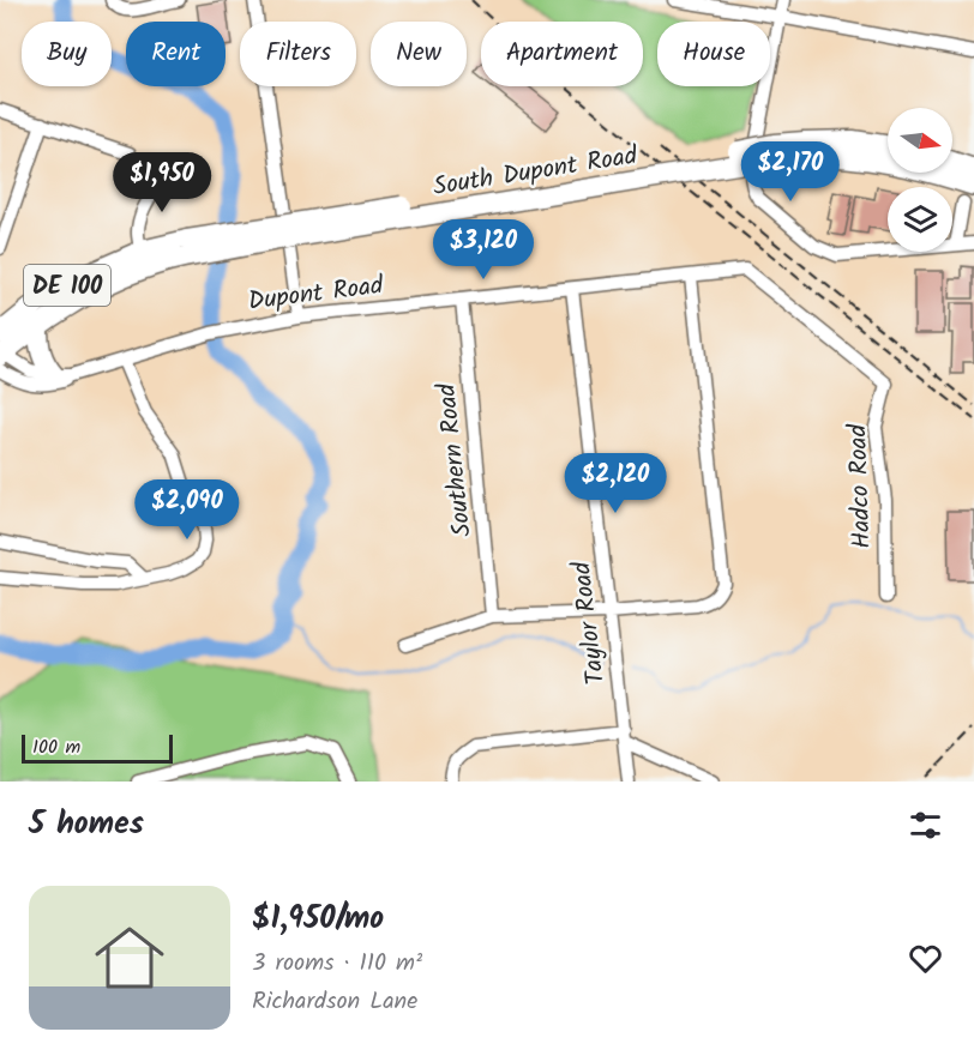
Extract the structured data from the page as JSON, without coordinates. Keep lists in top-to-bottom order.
{
  "streets": {
    "main road": ["South Dupont Road", "DE 100"],
    "street": [
      "Dupont Road",
      "Southern Road",
      "Hadco Road",
      "Taylor Road"
    ]
  },
  "crossings": [
    ["Dupont Road", "Southern Road"],
    ["Dupont Road", "Hadco Road"],
    ["Dupont Road", "Taylor Road"]
  ],
  "scale_bar": "100 m",
  "north": "right",
  "page": {
    "chip": [
      "Buy",
      "Rent",
      "Filters",
      "New",
      "Apartment",
      "House"
    ],
    "price": [
      "$2,170",
      "$1,950",
      "$3,120",
      "$2,120",
      "$2,090"
    ],
    "scale": "100 m",
    "heading": "5 homes",
    "list": [
      {
        "name": "$1,950/mo",
        "note": "3 rooms · 110 m² · Richardson Lane"
      }
    ]
  }
}
